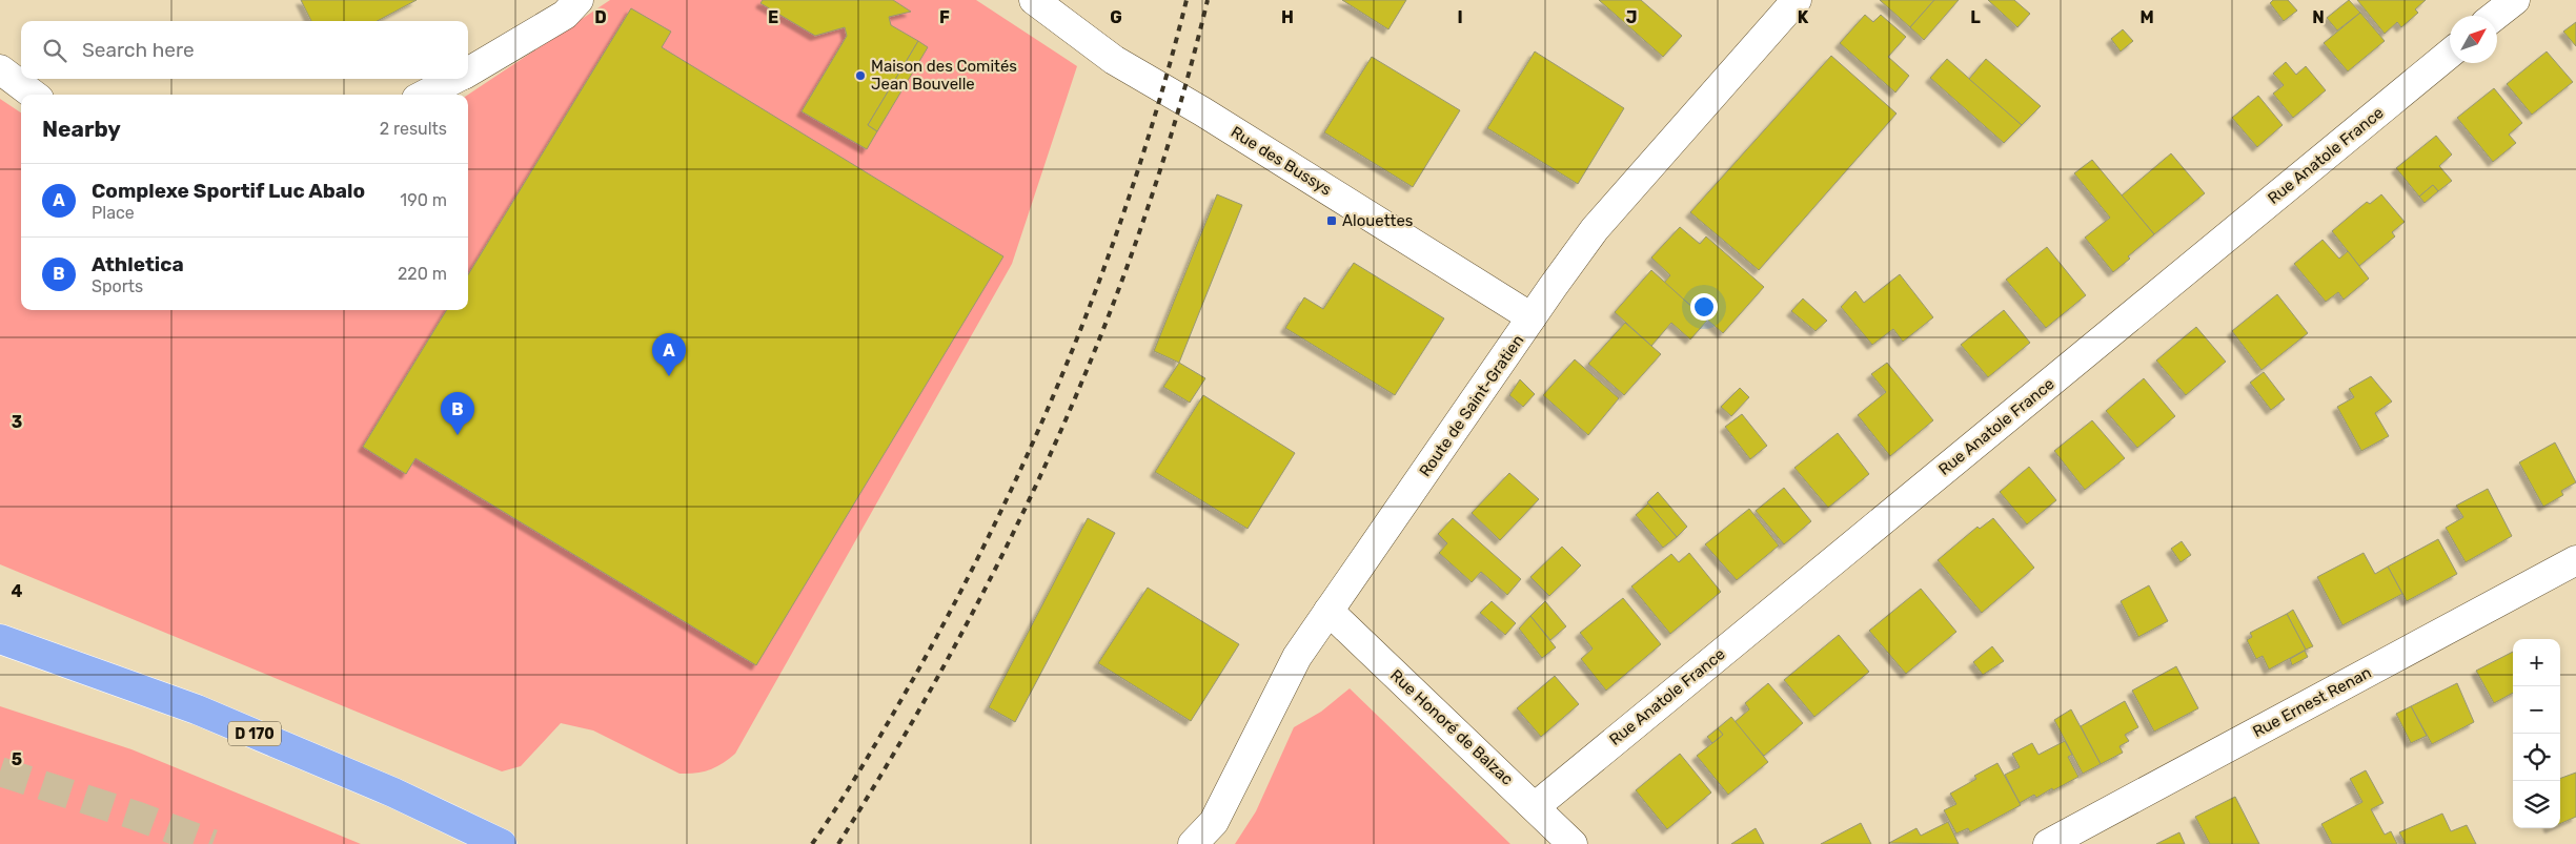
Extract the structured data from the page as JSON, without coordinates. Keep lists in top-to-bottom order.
{
  "streets": {
    "highway": ["D 170"],
    "street": [
      "Rue Anatole France",
      "Rue des Bussys",
      "Route de Saint-Gratien",
      "Rue Ernest Renan",
      "Rue Honoré de Balzac"
    ]
  },
  "crossings": [
    ["Rue Anatole France", "Rue Honoré de Balzac"],
    ["Rue des Bussys", "Route de Saint-Gratien"],
    ["Route de Saint-Gratien", "Rue Honoré de Balzac"]
  ],
  "places": {
    "other": ["Maison des Comités Jean Bouvelle"],
    "transit": ["Alouettes"]
  },
  "north": "top right",
  "page": {
    "search": "Search here",
    "heading": ["Nearby", "2 results"],
    "list": [
      {
        "mark": "A",
        "name": "Complexe Sportif Luc Abalo",
        "note": "Place",
        "value": "190 m"
      },
      {
        "mark": "B",
        "name": "Athletica",
        "note": "Sports",
        "value": "220 m"
      }
    ],
    "pins": ["A", "B"],
    "map_buttons": ["+", "−"]
  },
  "grid": {
    "columns": [
      "D",
      "E",
      "F",
      "G",
      "H",
      "I",
      "J",
      "K",
      "L",
      "M",
      "N"
    ],
    "rows": ["3", "4", "5"]
  }
}
